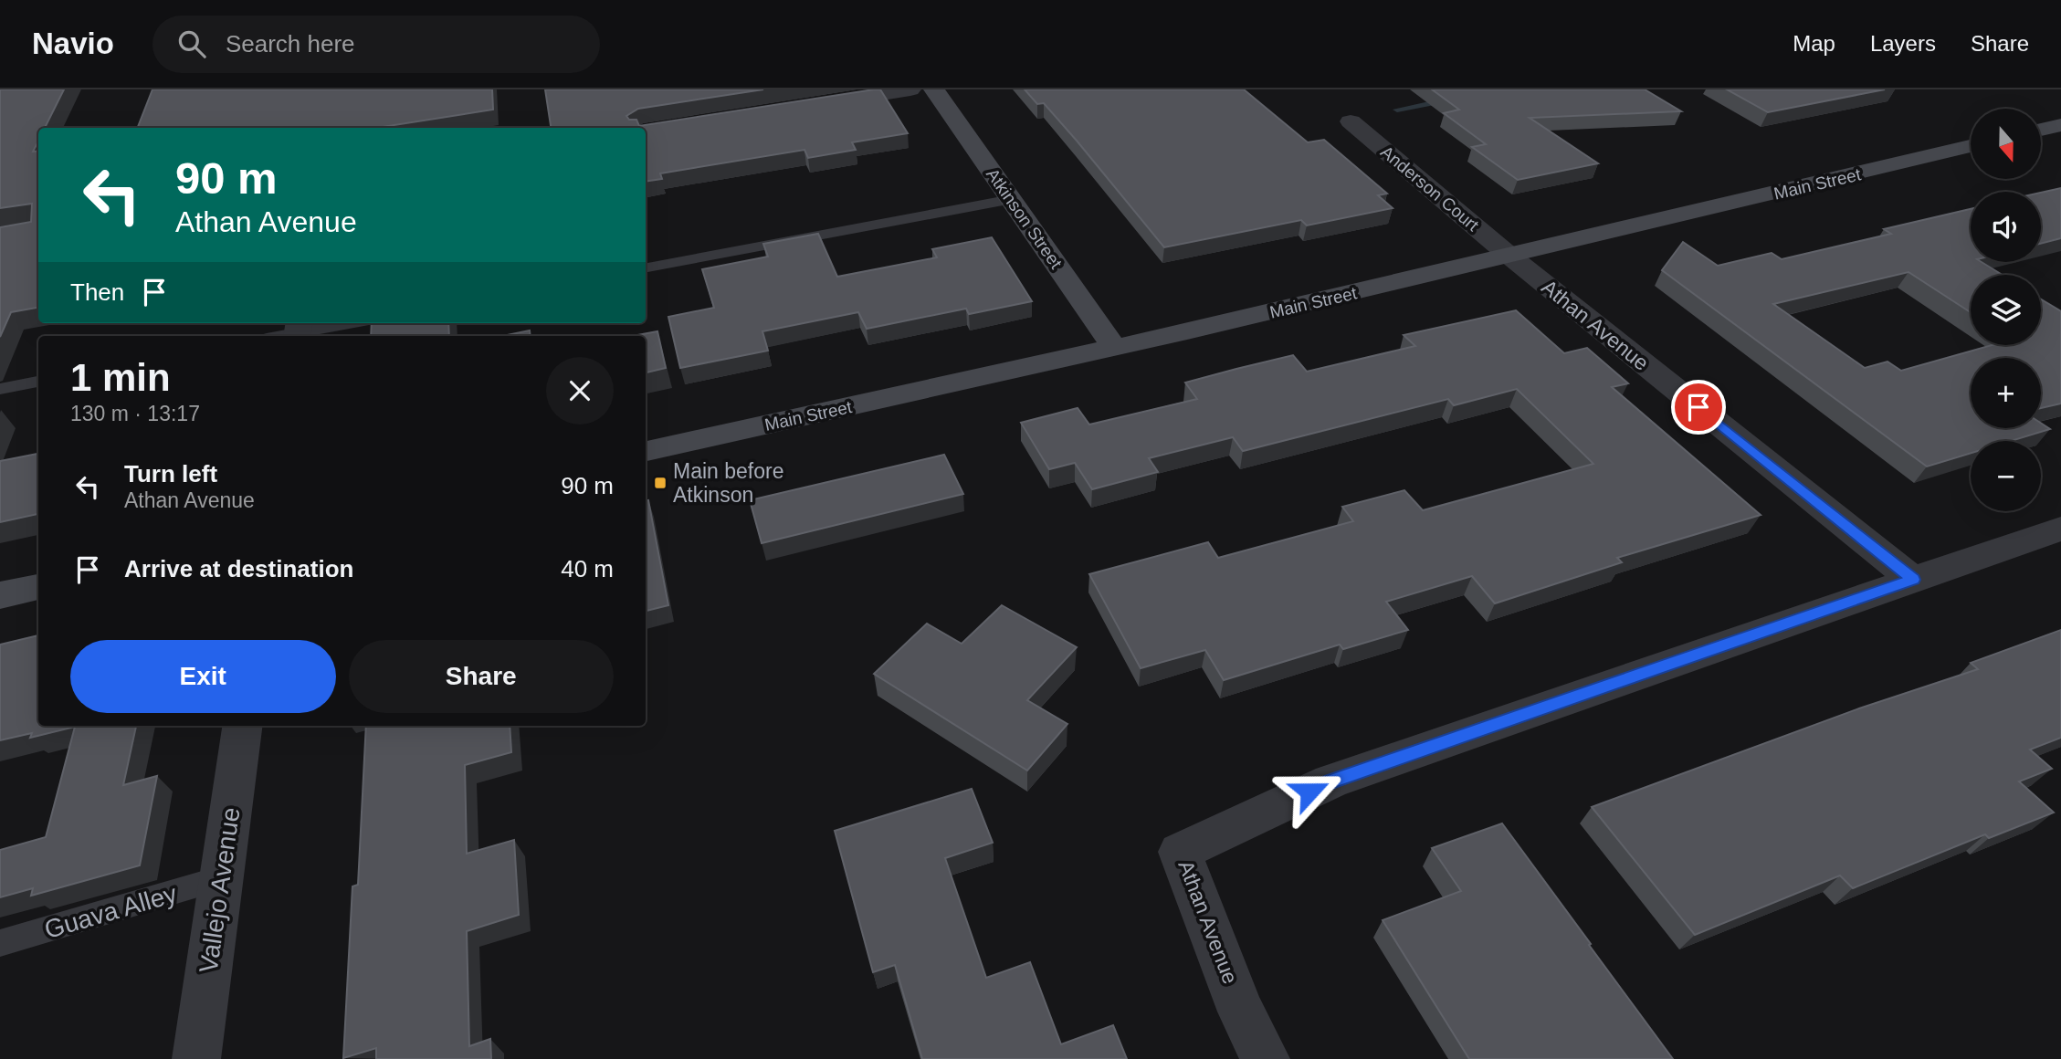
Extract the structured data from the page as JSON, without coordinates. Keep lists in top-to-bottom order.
{
  "streets": {
    "street": [
      "Main Street",
      "Anderson Court",
      "Atkinson Street",
      "Athan Avenue",
      "Vallejo Avenue"
    ],
    "lane": ["Guava Alley"]
  },
  "crossings": [
    ["Main Street", "Anderson Court"],
    ["Main Street", "Atkinson Street"],
    ["Main Street", "Athan Avenue"],
    ["Anderson Court", "Athan Avenue"],
    ["Vallejo Avenue", "Guava Alley"]
  ],
  "places": {
    "transit": ["Main before Atkinson"]
  },
  "north": "bottom",
  "page": {
    "header": "Navio",
    "search": "Search here",
    "nav": ["Map", "Layers", "Share"],
    "map_buttons": ["+", "−"],
    "turn": ["90 m", "Athan Avenue"],
    "then": "Then",
    "heading": ["1 min", "130 m · 13:17"],
    "list": [
      {
        "name": "Turn left",
        "note": "Athan Avenue",
        "value": "90 m"
      },
      {
        "name": "Arrive at destination",
        "value": "40 m"
      }
    ],
    "buttons": ["Exit", "Share"]
  }
}
